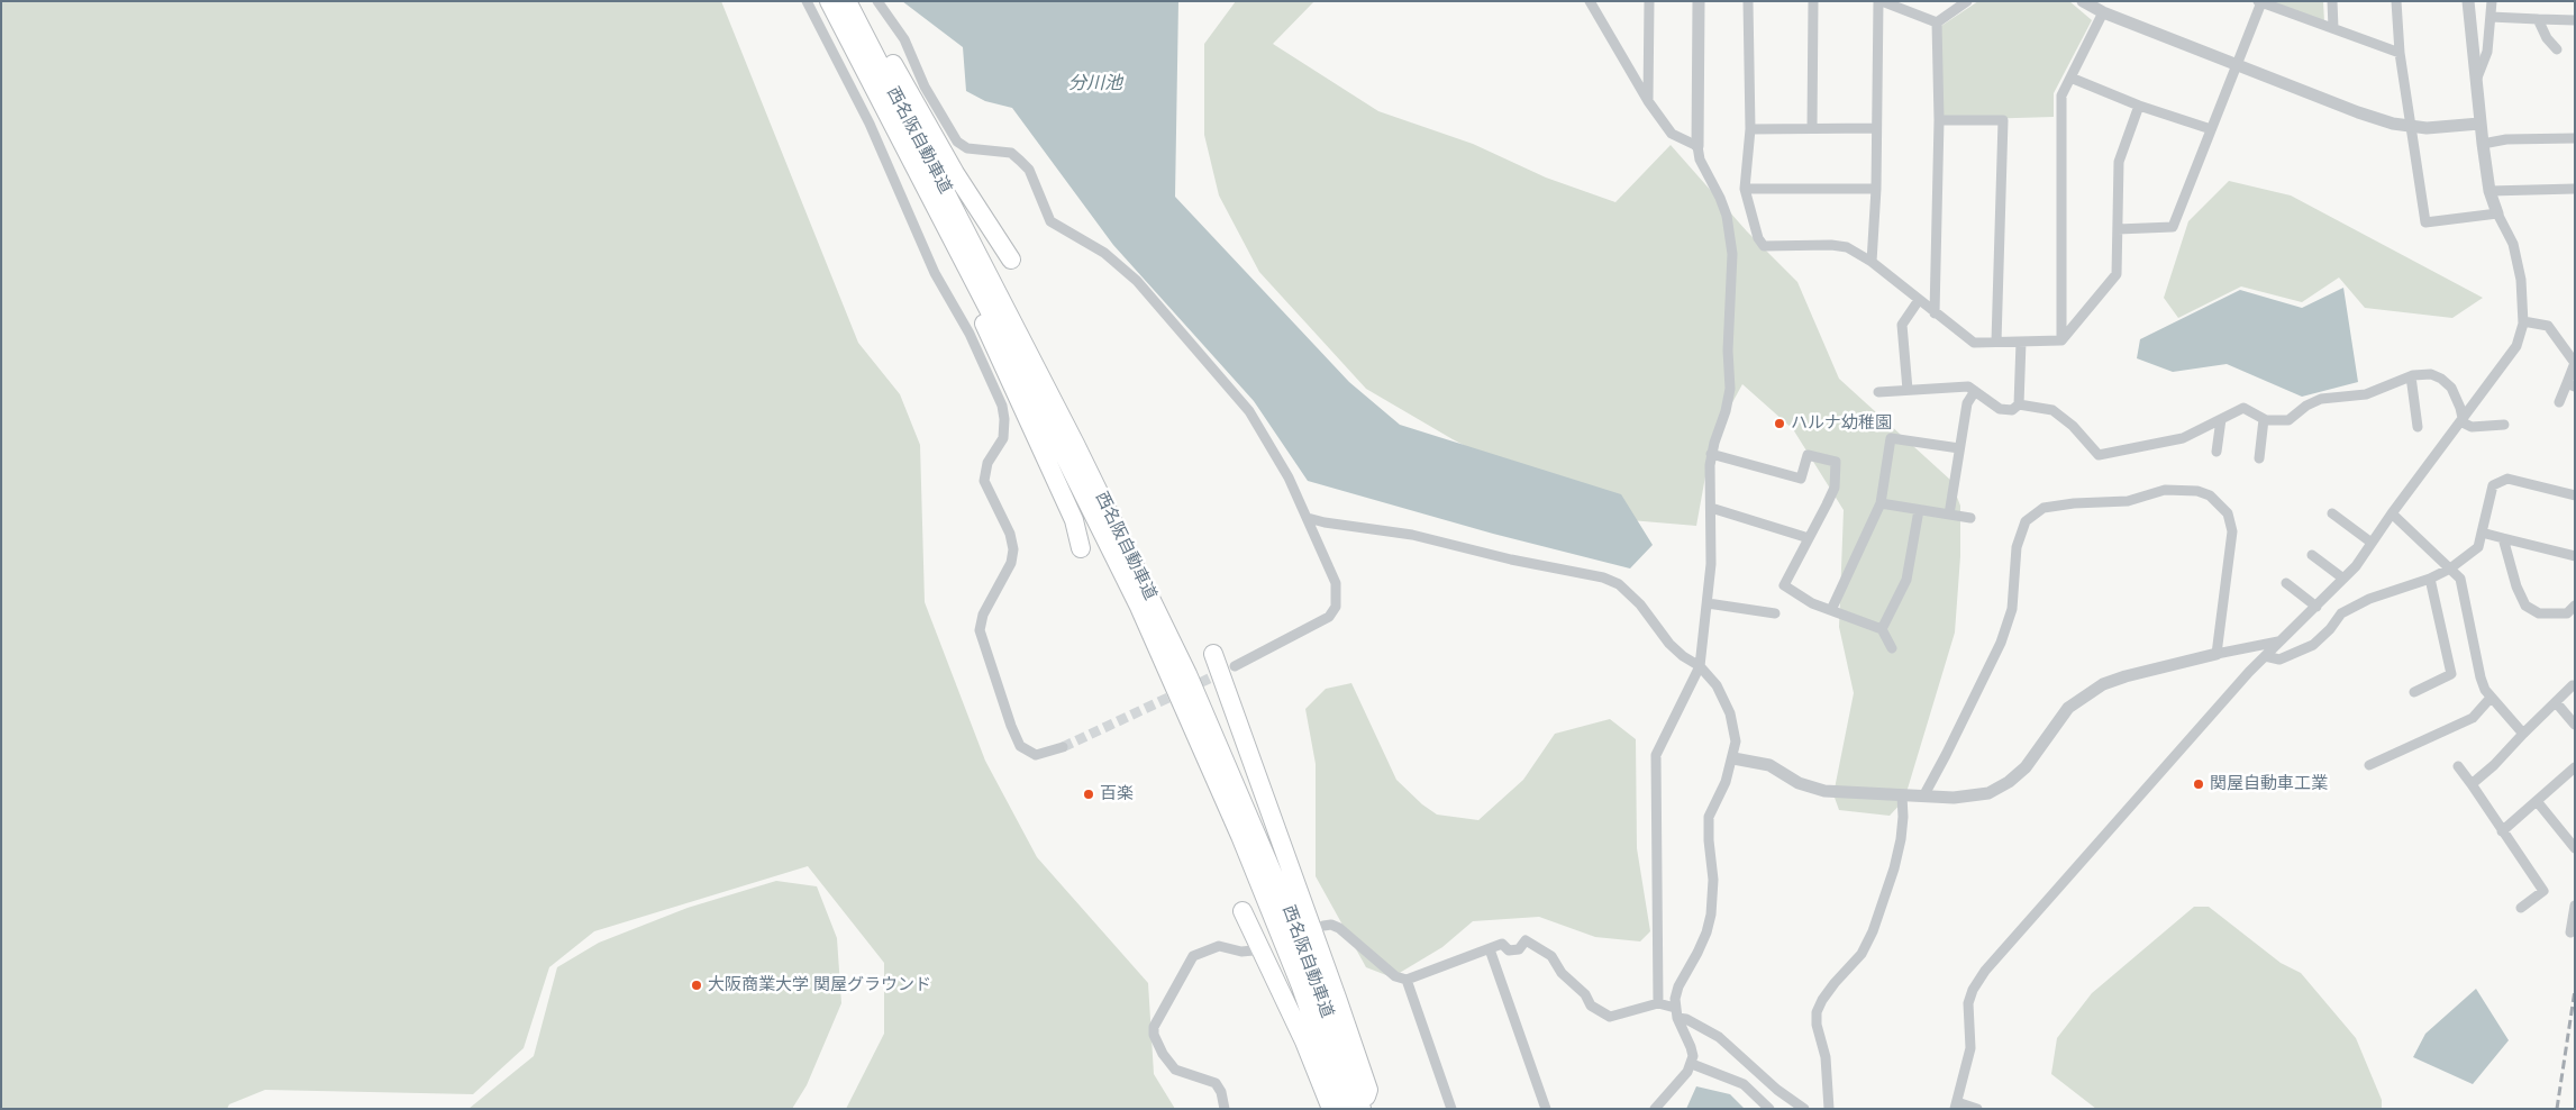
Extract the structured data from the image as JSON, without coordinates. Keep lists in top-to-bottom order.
{
  "streets": {
    "highway": ["西名阪自動車道"]
  },
  "water": ["分川池"],
  "places": [
    "ハルナ幼稚園",
    "関屋自動車工業",
    "百楽",
    "大阪商業大学 関屋グラウンド"
  ]
}
